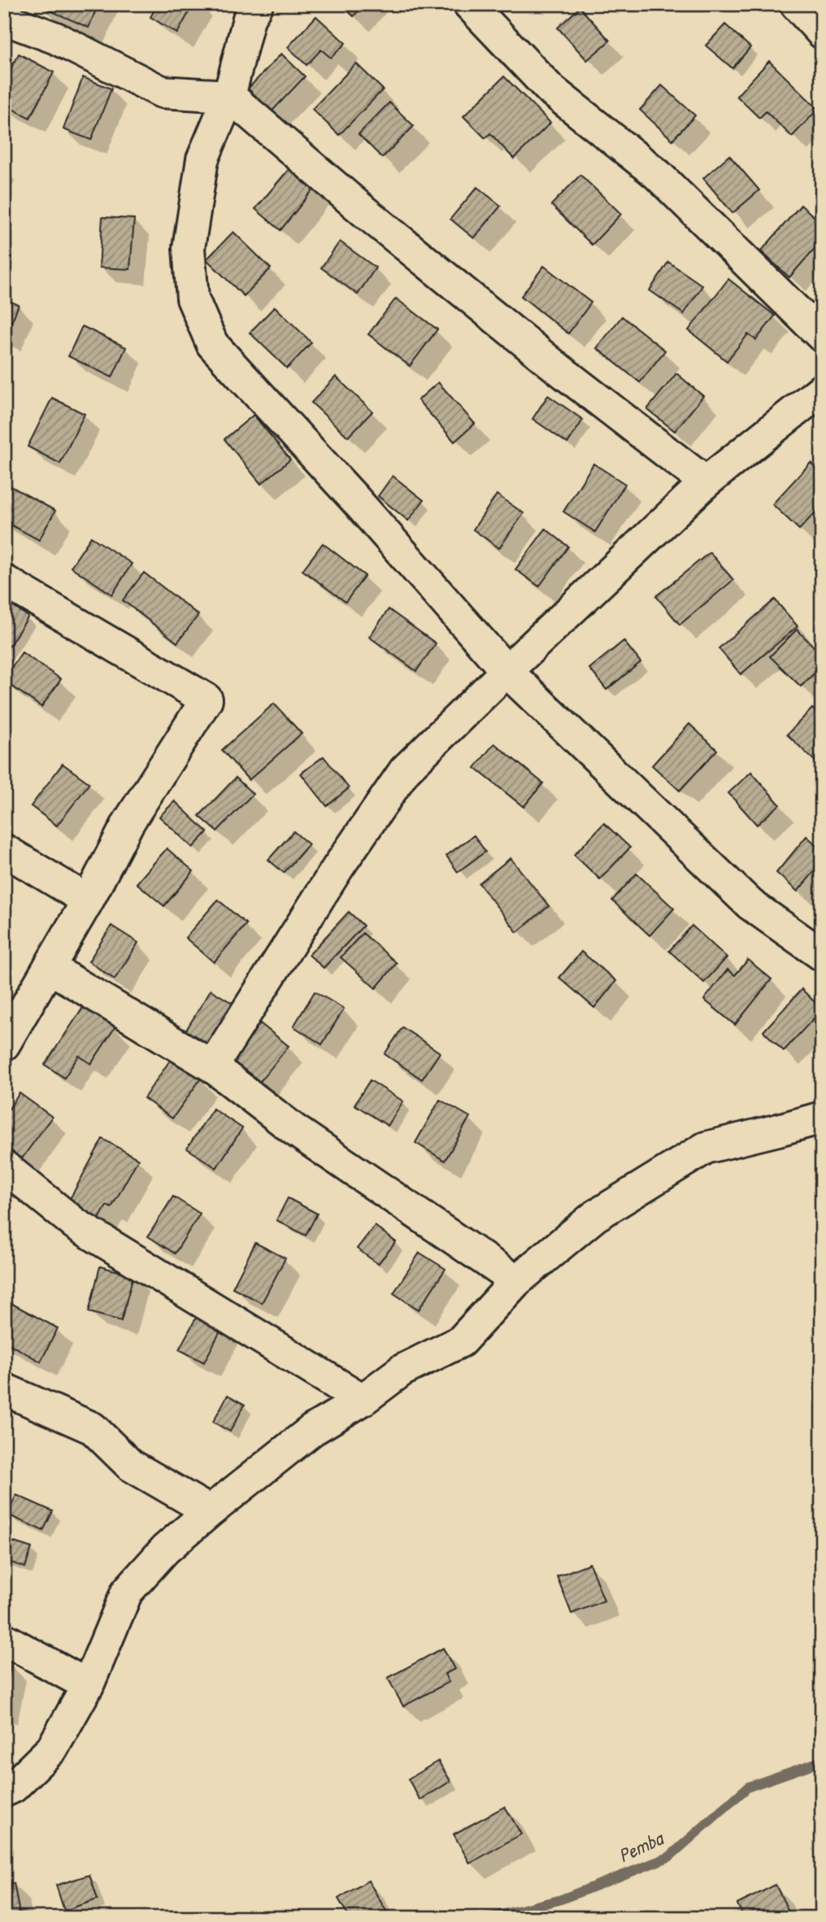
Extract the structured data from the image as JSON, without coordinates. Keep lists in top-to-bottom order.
{
  "water": ["Pemba"]
}
